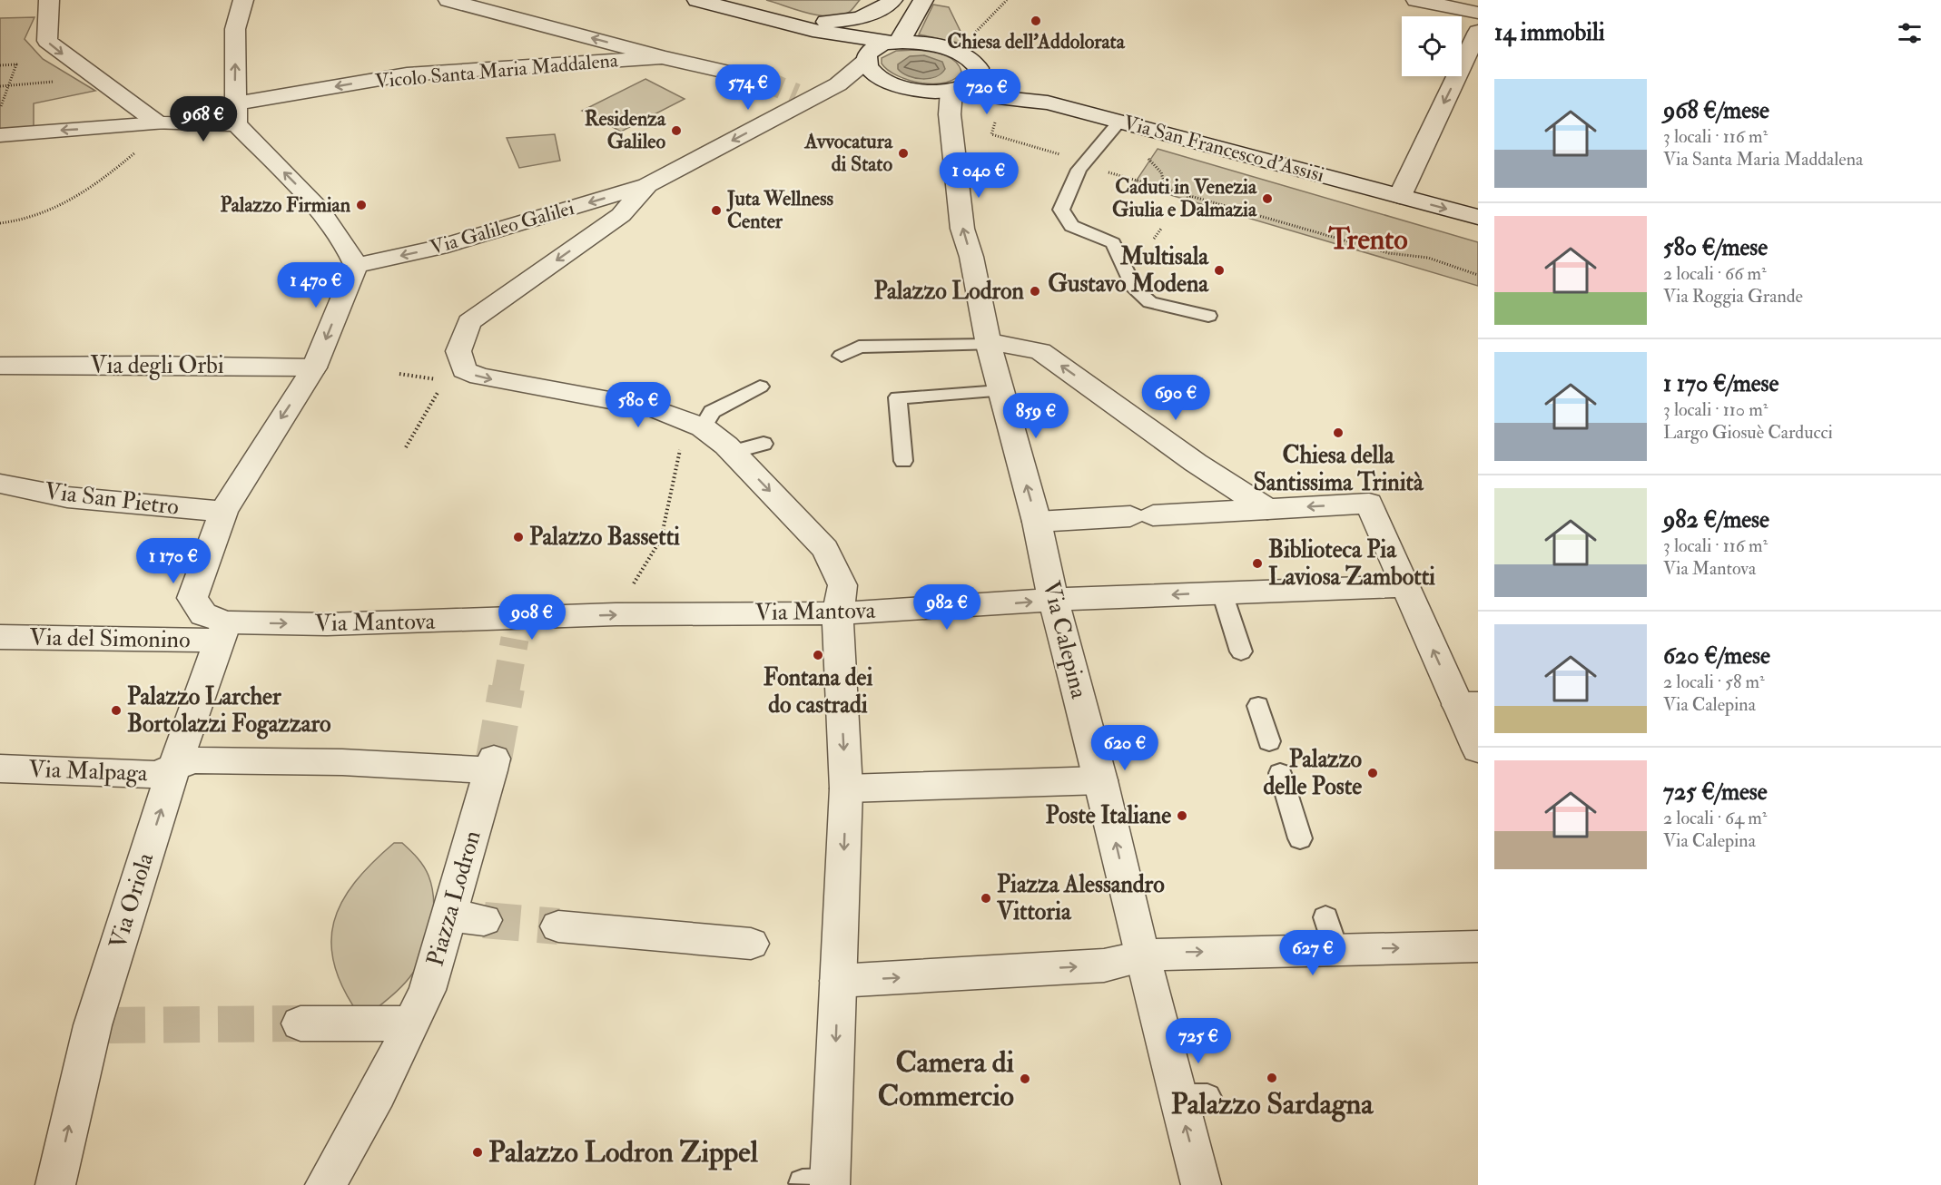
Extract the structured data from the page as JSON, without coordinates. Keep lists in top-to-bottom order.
{
  "streets": {
    "street": [
      "Vicolo Santa Maria Maddalena",
      "Via San Francesco d'Assisi",
      "Via Galileo Galilei",
      "Via degli Orbi",
      "Via San Pietro",
      "Via Mantova",
      "Via del Simonino",
      "Via Calepina",
      "Via Malpaga",
      "Piazza Lodron",
      "Via Oriola"
    ]
  },
  "crossings": [
    ["Via San Francesco d'Assisi", "Via Galileo Galilei"],
    ["Via San Francesco d'Assisi", "Via Calepina"],
    ["Via Mantova", "Via del Simonino"],
    ["Via Mantova", "Via Calepina"],
    ["Via Mantova", "Via Oriola"],
    ["Via del Simonino", "Via Oriola"],
    ["Via Malpaga", "Piazza Lodron"],
    ["Via Malpaga", "Via Oriola"]
  ],
  "one_way": ["Via Calepina", "Via Oriola"],
  "districts": ["Trento"],
  "places": [
    "Chiesa dell'Addolorata",
    "Residenza Galileo",
    "Avvocatura di Stato",
    "Caduti in Venezia Giulia e Dalmazia",
    "Palazzo Firmian",
    "Juta Wellness Center",
    "Multisala Gustavo Modena",
    "Palazzo Lodron",
    "Chiesa della Santissima Trinità",
    "Palazzo Bassetti",
    "Biblioteca Pia Laviosa Zambotti",
    "Fontana dei do castradi",
    "Palazzo Larcher Bortolazzi Fogazzaro",
    "Palazzo delle Poste",
    "Poste Italiane",
    "Piazza Alessandro Vittoria",
    "Palazzo Sardagna",
    "Camera di Commercio",
    "Palazzo Lodron Zippel"
  ],
  "page": {
    "heading": "14 immobili",
    "price": [
      "574 €",
      "720 €",
      "968 €",
      "1 040 €",
      "1 470 €",
      "690 €",
      "580 €",
      "859 €",
      "1 170 €",
      "982 €",
      "908 €",
      "620 €",
      "627 €",
      "725 €"
    ],
    "list": [
      {
        "name": "968 €/mese",
        "note": "3 locali · 116 m² · Via Santa Maria Maddalena"
      },
      {
        "name": "580 €/mese",
        "note": "2 locali · 66 m² · Via Roggia Grande"
      },
      {
        "name": "1 170 €/mese",
        "note": "3 locali · 110 m² · Largo Giosuè Carducci"
      },
      {
        "name": "982 €/mese",
        "note": "3 locali · 116 m² · Via Mantova"
      },
      {
        "name": "620 €/mese",
        "note": "2 locali · 58 m² · Via Calepina"
      },
      {
        "name": "725 €/mese",
        "note": "2 locali · 64 m² · Via Calepina"
      }
    ]
  }
}
